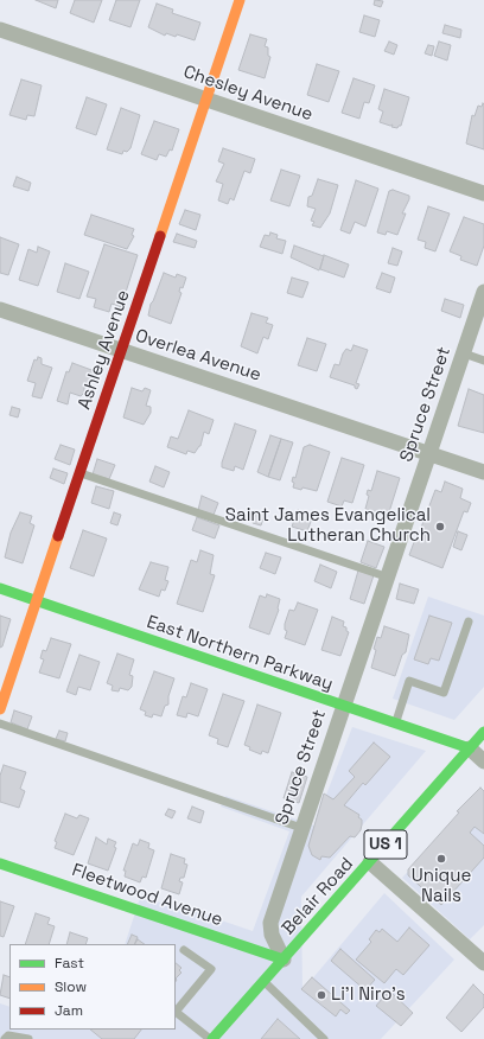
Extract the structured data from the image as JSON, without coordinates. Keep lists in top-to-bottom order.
{
  "streets": {
    "main road": [
      "Ashley Avenue",
      "East Northern Parkway",
      "US 1",
      "Fleetwood Avenue",
      "Belair Road"
    ],
    "street": ["Chesley Avenue", "Overlea Avenue", "Spruce Street"]
  },
  "crossings": [
    ["Chesley Avenue", "Ashley Avenue"],
    ["Ashley Avenue", "Overlea Avenue"],
    ["Ashley Avenue", "East Northern Parkway"],
    ["Overlea Avenue", "Spruce Street"],
    ["Spruce Street", "East Northern Parkway"],
    ["Spruce Street", "Fleetwood Avenue"],
    ["Spruce Street", "Belair Road"],
    ["East Northern Parkway", "Belair Road"],
    ["Fleetwood Avenue", "Belair Road"]
  ],
  "places": ["Saint James Evangelical Lutheran Church", "Unique Nails", "Li’l Niro’s"],
  "legend": ["Fast", "Slow", "Jam"]
}
